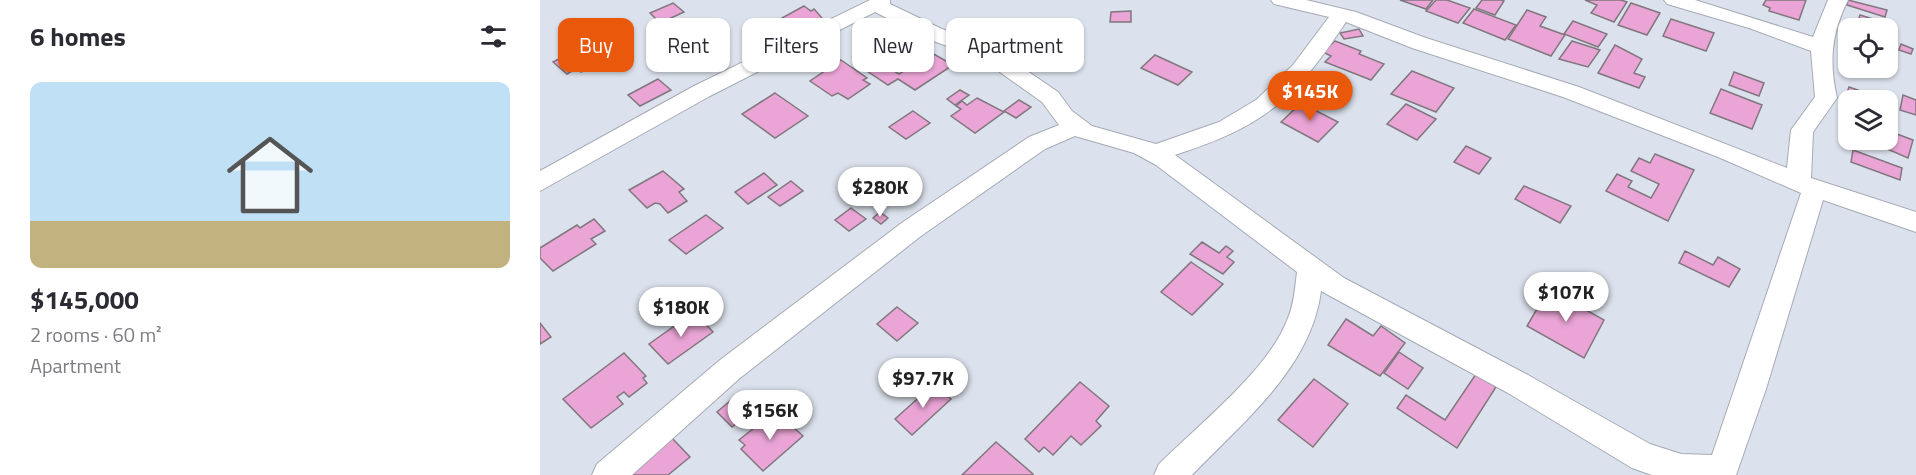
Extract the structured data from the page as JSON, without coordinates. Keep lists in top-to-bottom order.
{
  "page": {
    "heading": "6 homes",
    "chip": [
      "Buy",
      "Rent",
      "Filters",
      "New",
      "Apartment"
    ],
    "price": [
      "$145K",
      "$280K",
      "$107K",
      "$180K",
      "$97.7K",
      "$156K"
    ],
    "list": [
      {
        "name": "$145,000",
        "note": "2 rooms · 60 m² · Apartment"
      }
    ]
  }
}
